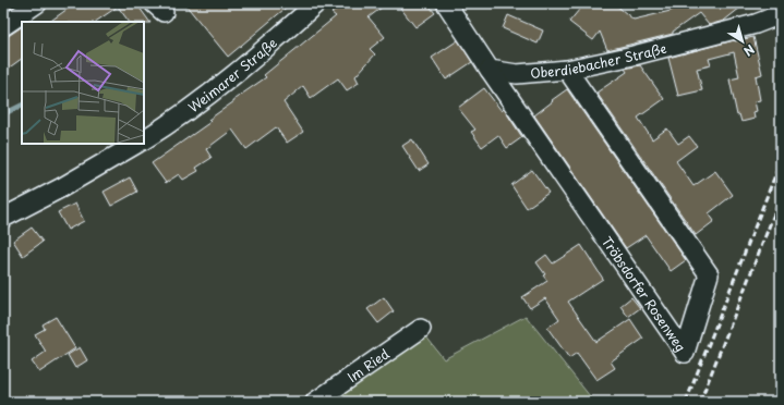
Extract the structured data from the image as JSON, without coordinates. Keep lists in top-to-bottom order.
{
  "streets": {
    "street": [
      "Oberdiebacher Straße",
      "Weimarer Straße",
      "Tröbsdorfer Rosenweg",
      "Im Ried"
    ]
  },
  "crossings": [
    ["Oberdiebacher Straße", "Tröbsdorfer Rosenweg"]
  ],
  "north": "bottom right"
}
